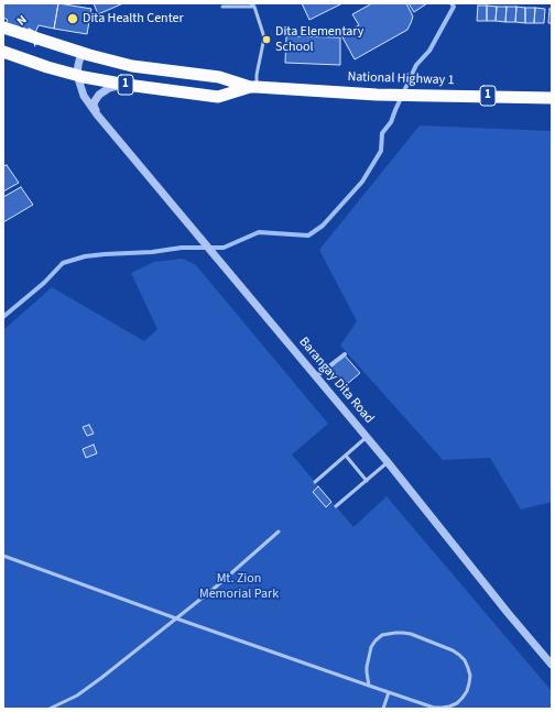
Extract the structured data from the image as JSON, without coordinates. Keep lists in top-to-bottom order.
{
  "streets": {
    "highway": ["National Highway 1", "1"],
    "street": ["Barangay Dita Road"]
  },
  "crossings": [
    ["National Highway 1", "Barangay Dita Road"]
  ],
  "parks": ["Mt. Zion Memorial Park"],
  "places": ["Dita Health Center", "Dita Elementary School"],
  "north": "top left"
}
